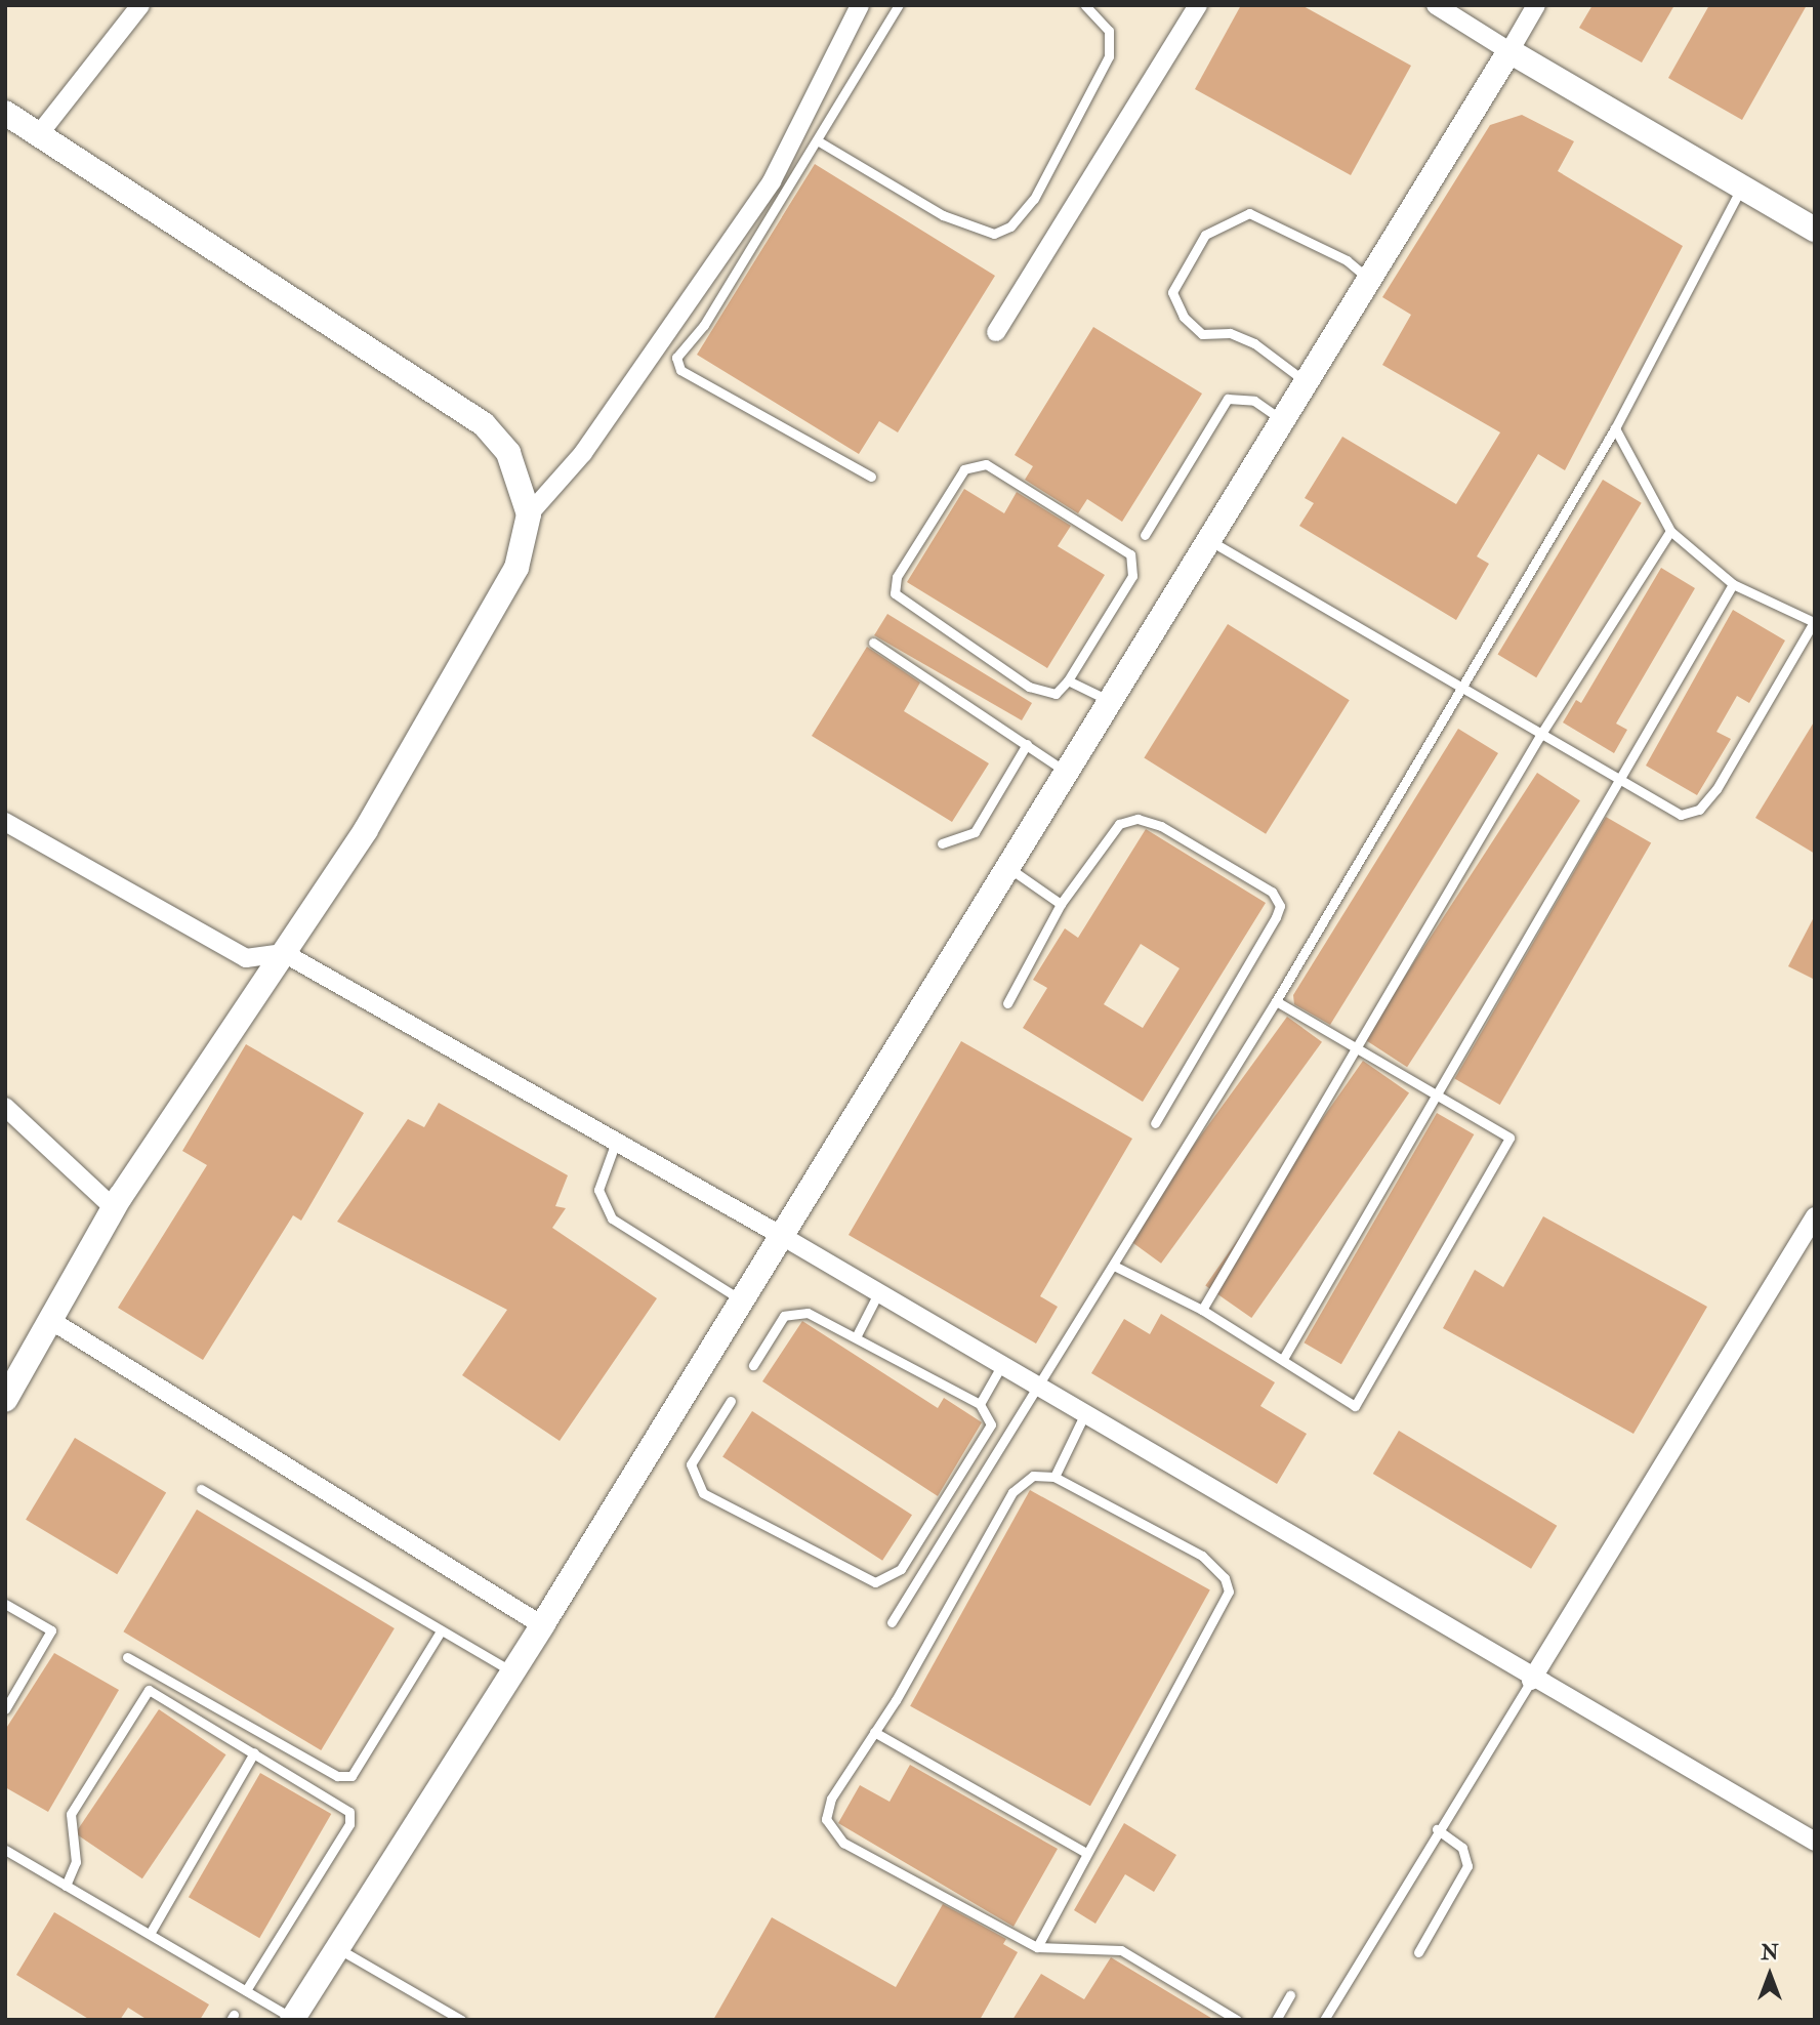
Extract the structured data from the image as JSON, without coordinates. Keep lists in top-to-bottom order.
{
  "north": "top"
}
